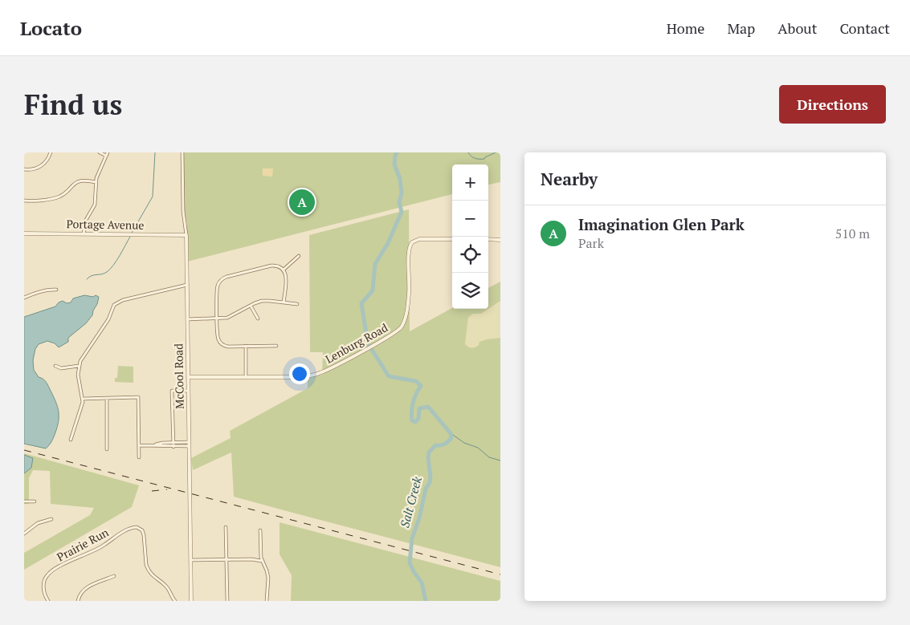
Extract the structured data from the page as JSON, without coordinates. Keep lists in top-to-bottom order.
{
  "streets": {
    "street": [
      "Portage Avenue",
      "Lenburg Road",
      "McCool Road",
      "Prairie Run"
    ]
  },
  "crossings": [
    ["Portage Avenue", "McCool Road"],
    ["Lenburg Road", "McCool Road"]
  ],
  "water": ["Salt Creek"],
  "page": {
    "header": "Locato",
    "nav": [
      "Home",
      "Map",
      "About",
      "Contact"
    ],
    "buttons": "Directions",
    "title": "Find us",
    "heading": "Nearby",
    "map_buttons": ["+", "−"],
    "pins": "A",
    "list": [
      {
        "mark": "A",
        "name": "Imagination Glen Park",
        "note": "Park",
        "value": "510 m"
      }
    ]
  }
}
